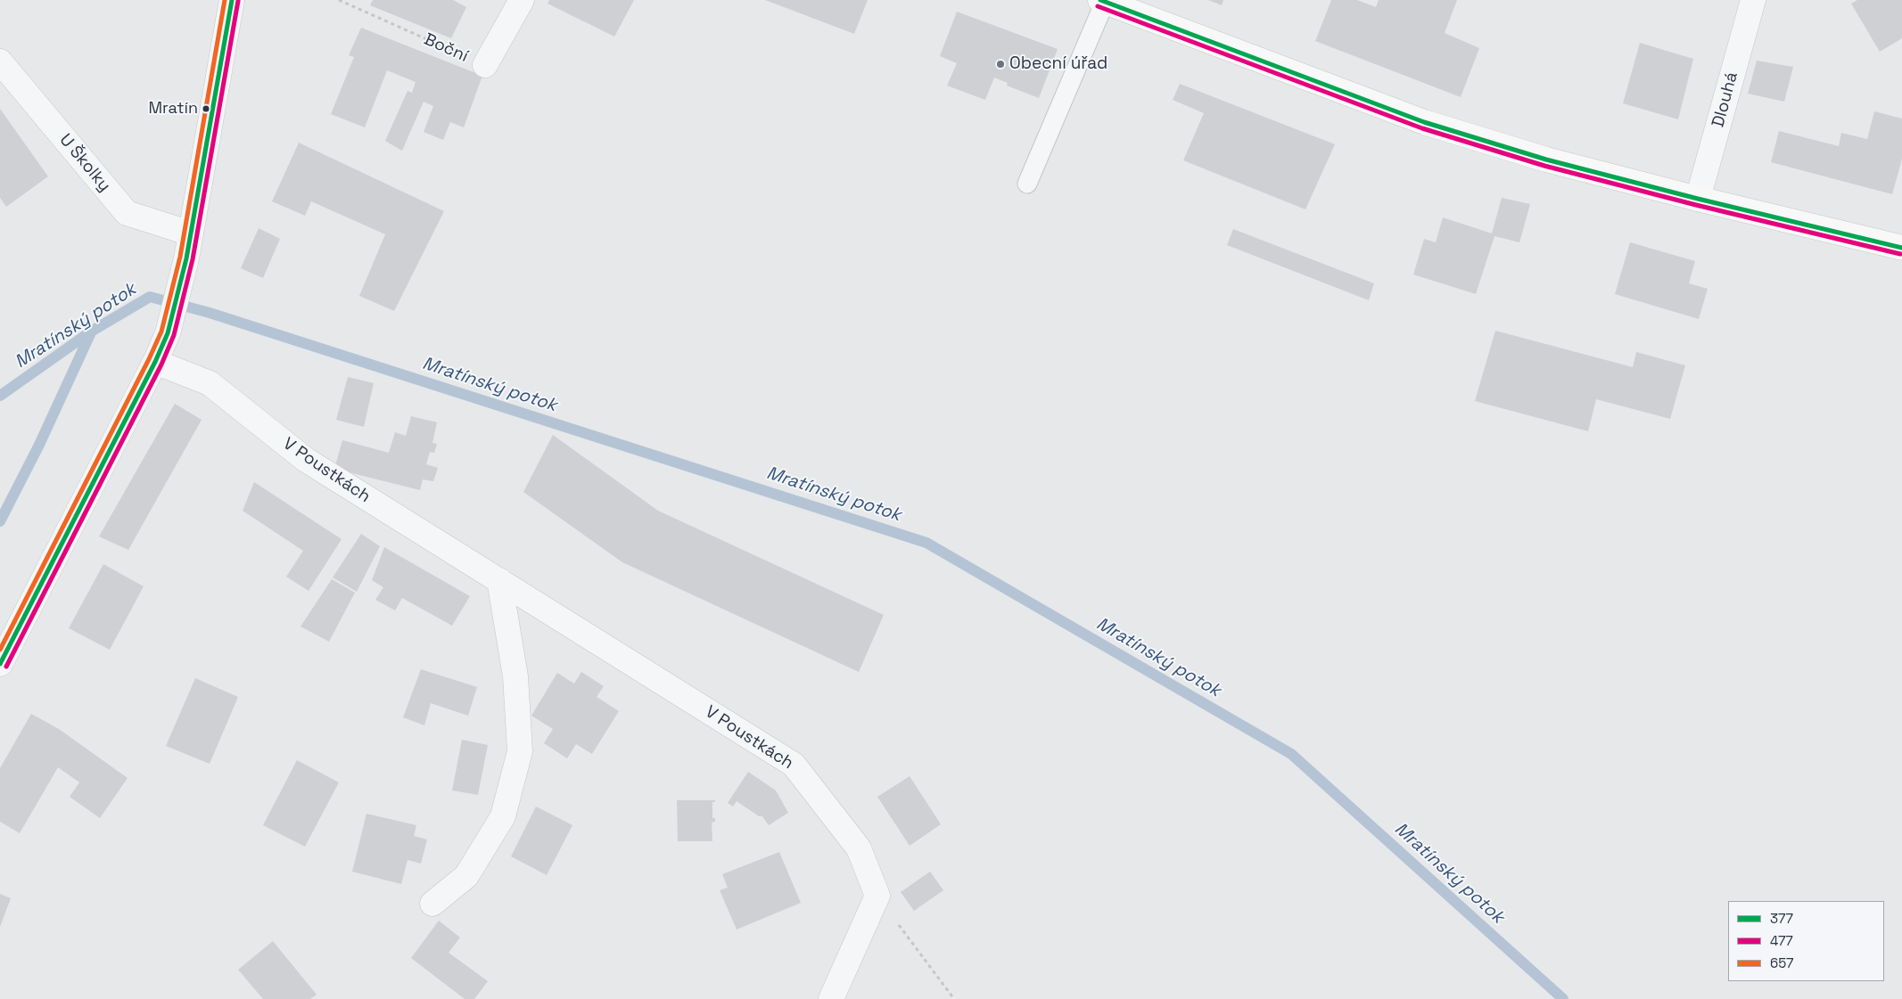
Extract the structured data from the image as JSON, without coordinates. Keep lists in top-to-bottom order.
{
  "streets": {
    "street": [
      "Boční",
      "Dlouhá",
      "U Školky",
      "V Poustkách"
    ]
  },
  "water": ["Mratínský potok"],
  "places": ["Obecní úřad", "Mratín"],
  "lines": ["transit line 377", "transit line 657", "transit line 477"],
  "legend": ["377", "477", "657"]
}
